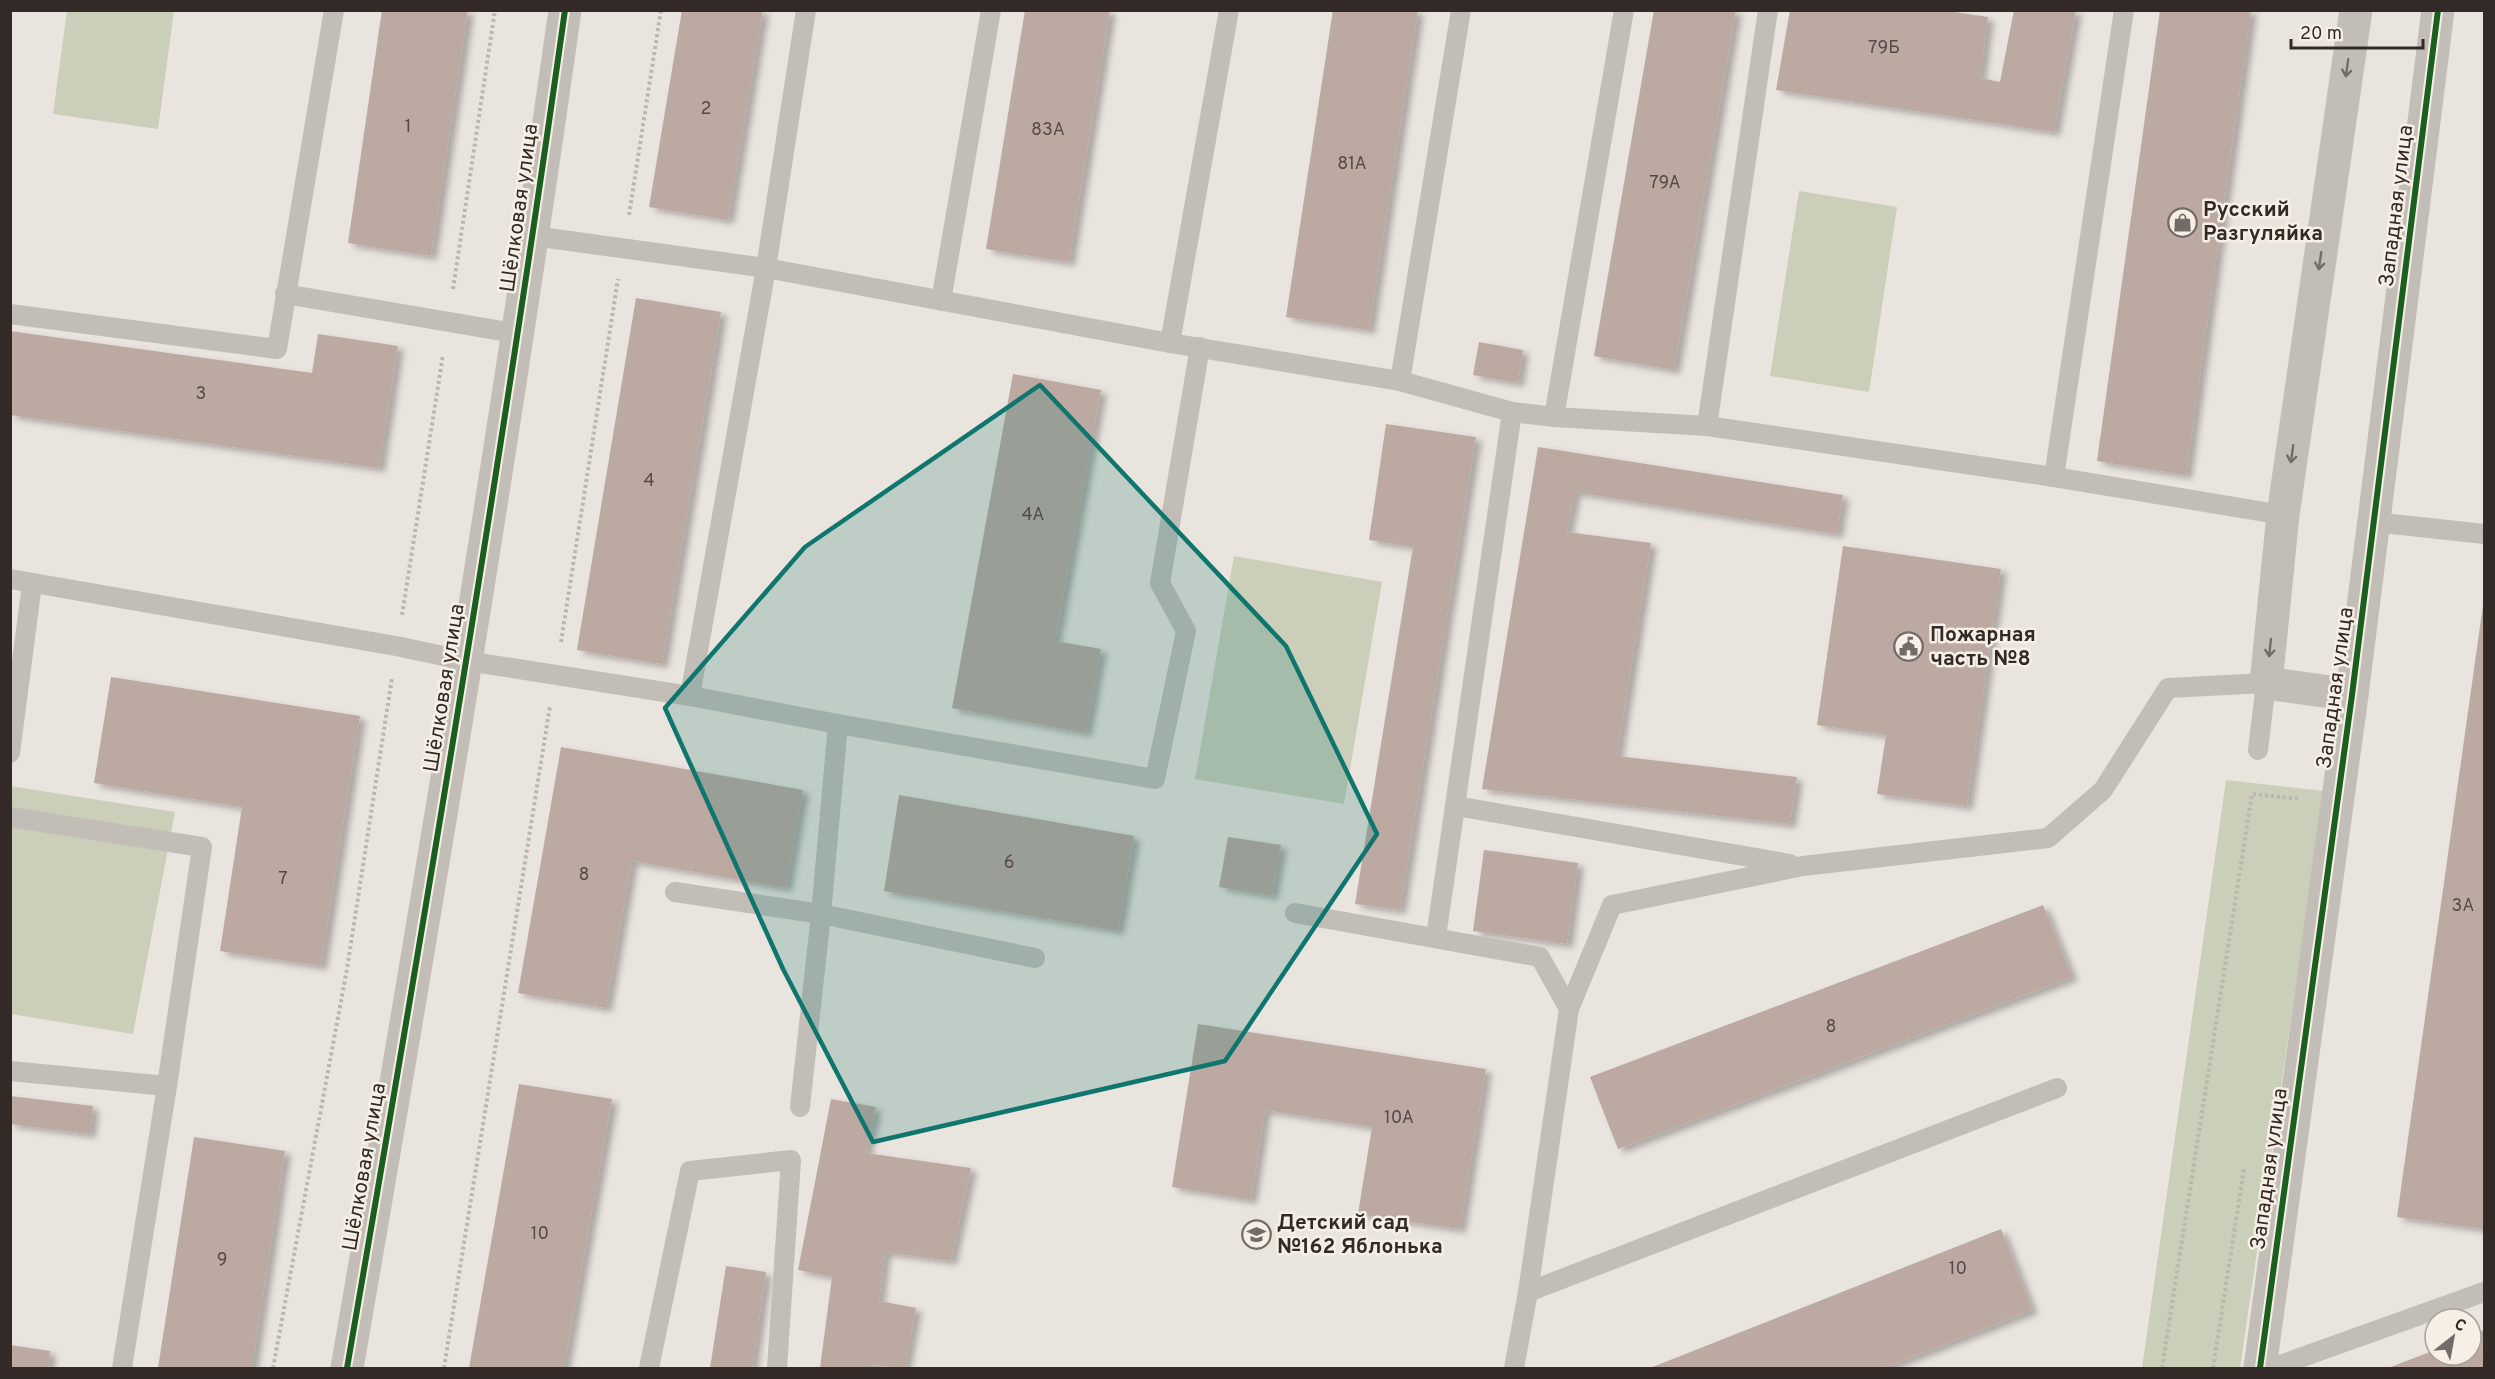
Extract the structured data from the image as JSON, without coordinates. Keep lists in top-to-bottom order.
{
  "streets": {
    "street": ["Западная улица", "Шёлковая улица"]
  },
  "places": {
    "shop": ["Русский Разгуляйка"],
    "public building": ["Пожарная часть №8"],
    "school or university": ["Детский сад №162 Яблонька"]
  },
  "house_numbers": [
    "79Б",
    "2",
    "1",
    "83А",
    "81А",
    "79А",
    "3",
    "4",
    "4А",
    "6",
    "8",
    "7",
    "3А",
    "8",
    "10А",
    "10",
    "9",
    "10"
  ],
  "scale_bar": "20 m",
  "north": "top right"
}
